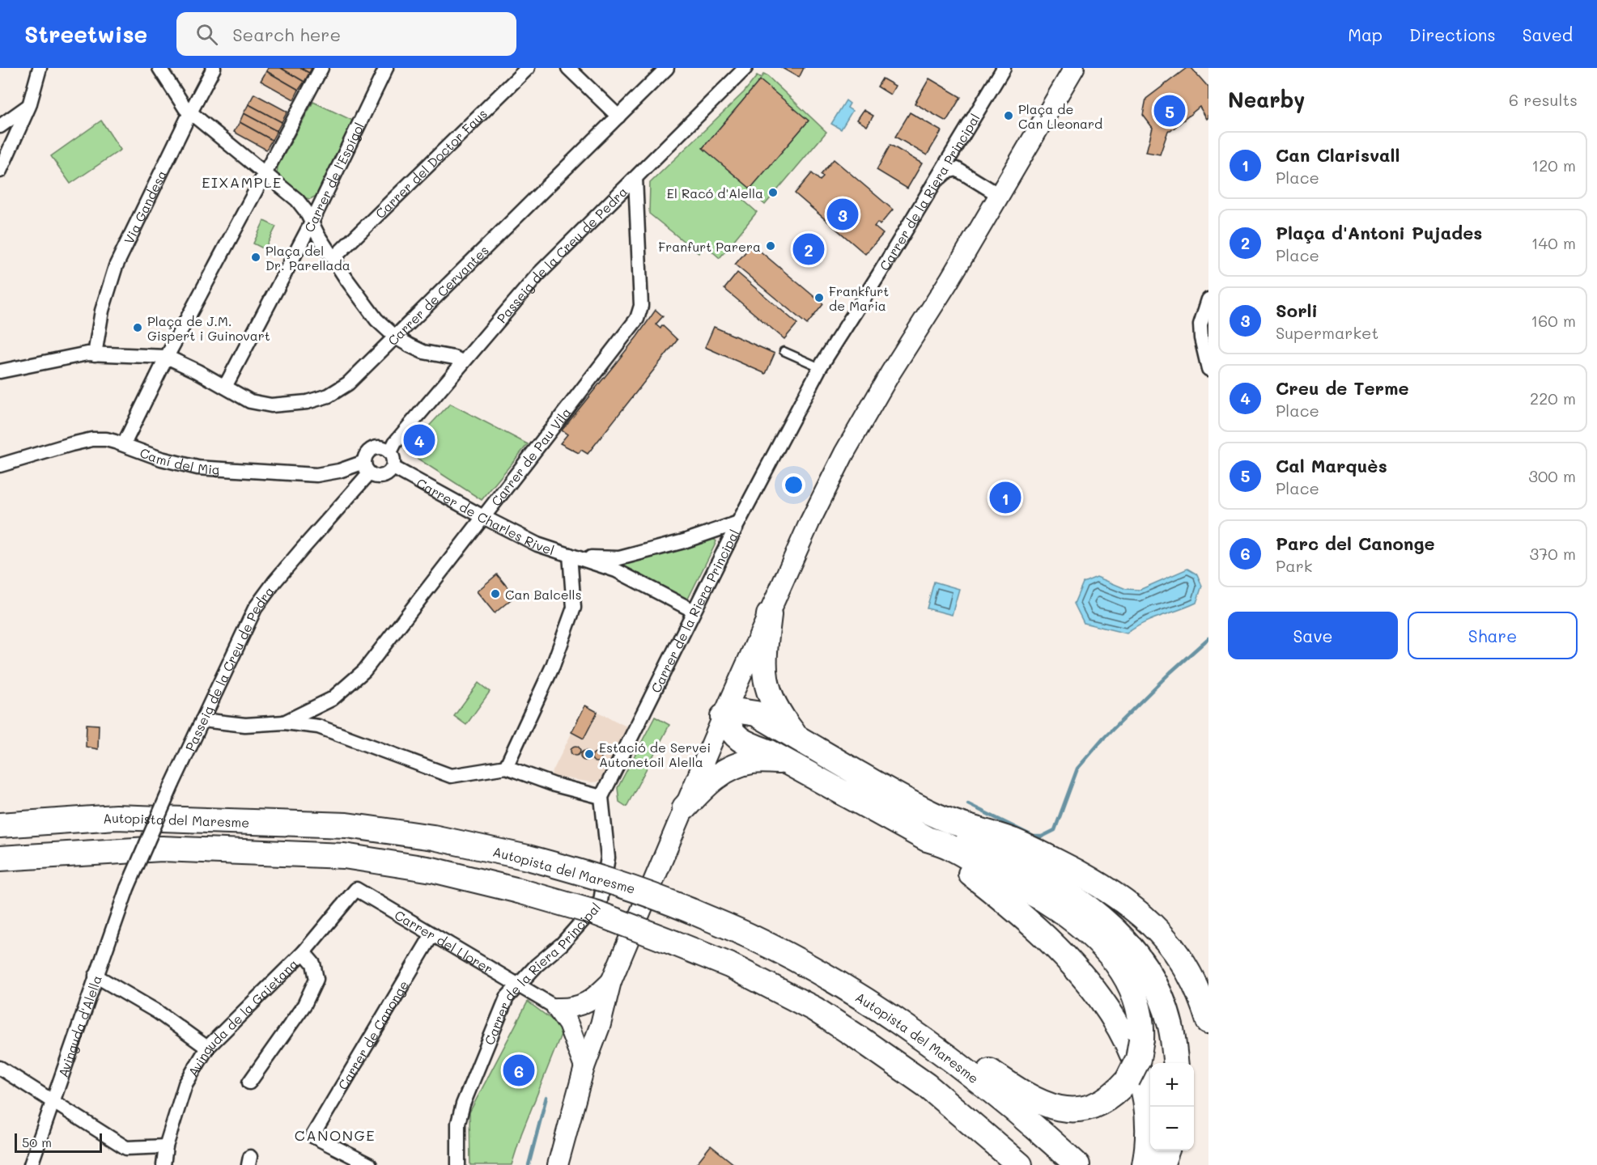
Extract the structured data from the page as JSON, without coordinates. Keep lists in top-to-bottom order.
{
  "streets": {
    "highway": ["Autopista del Maresme"],
    "street": [
      "Carrer del Doctor Faus",
      "Carrer de l'Espígol",
      "Carrer de la Riera Principal",
      "Via Gandesa",
      "Passeig de la Creu de Pedra",
      "Carrer de Cervantes",
      "Carrer de Pau Vila",
      "Camí del Mig",
      "Carrer de Charles Rivel",
      "Carrer del Llorer",
      "Avinguda de la Gaietana",
      "Avinguda d'Alella",
      "Carrer de Canonge"
    ]
  },
  "crossings": [
    ["Carrer de l'Espígol", "Carrer de Cervantes"],
    ["Carrer de la Riera Principal", "Carrer de Charles Rivel"],
    ["Carrer de la Riera Principal", "Carrer del Llorer"],
    ["Passeig de la Creu de Pedra", "Carrer de Pau Vila"],
    ["Passeig de la Creu de Pedra", "Camí del Mig"],
    ["Passeig de la Creu de Pedra", "Carrer de Charles Rivel"],
    ["Passeig de la Creu de Pedra", "Avinguda d'Alella"],
    ["Carrer de Pau Vila", "Carrer de Charles Rivel"],
    ["Camí del Mig", "Carrer de Charles Rivel"],
    ["Carrer del Llorer", "Avinguda de la Gaietana"],
    ["Carrer del Llorer", "Carrer de Canonge"]
  ],
  "districts": ["EIXAMPLE", "CANONGE"],
  "places": [
    "Plaça de Can Lleonard",
    "El Racó d'Alella",
    "Franfurt Parera",
    "Plaça del Dr. Parellada",
    "Frankfurt de Maria",
    "Plaça de J.M. Gispert i Guinovart",
    "Can Balcells",
    "Estació de Servei Autonetoil Alella"
  ],
  "scale_bar": "50 m",
  "page": {
    "header": "Streetwise",
    "search": "Search here",
    "nav": ["Map", "Directions", "Saved"],
    "heading": ["Nearby", "6 results"],
    "pins": [
      "5",
      "3",
      "2",
      "4",
      "1",
      "6"
    ],
    "list": [
      {
        "mark": "1",
        "name": "Can Clarisvall",
        "note": "Place",
        "value": "120 m"
      },
      {
        "mark": "2",
        "name": "Plaça d'Antoni Pujades",
        "note": "Place",
        "value": "140 m"
      },
      {
        "mark": "3",
        "name": "Sorli",
        "note": "Supermarket",
        "value": "160 m"
      },
      {
        "mark": "4",
        "name": "Creu de Terme",
        "note": "Place",
        "value": "220 m"
      },
      {
        "mark": "5",
        "name": "Cal Marquès",
        "note": "Place",
        "value": "300 m"
      },
      {
        "mark": "6",
        "name": "Parc del Canonge",
        "note": "Park",
        "value": "370 m"
      }
    ],
    "buttons": ["Save", "Share"],
    "map_buttons": ["+", "−"],
    "scale": "50 m"
  }
}
